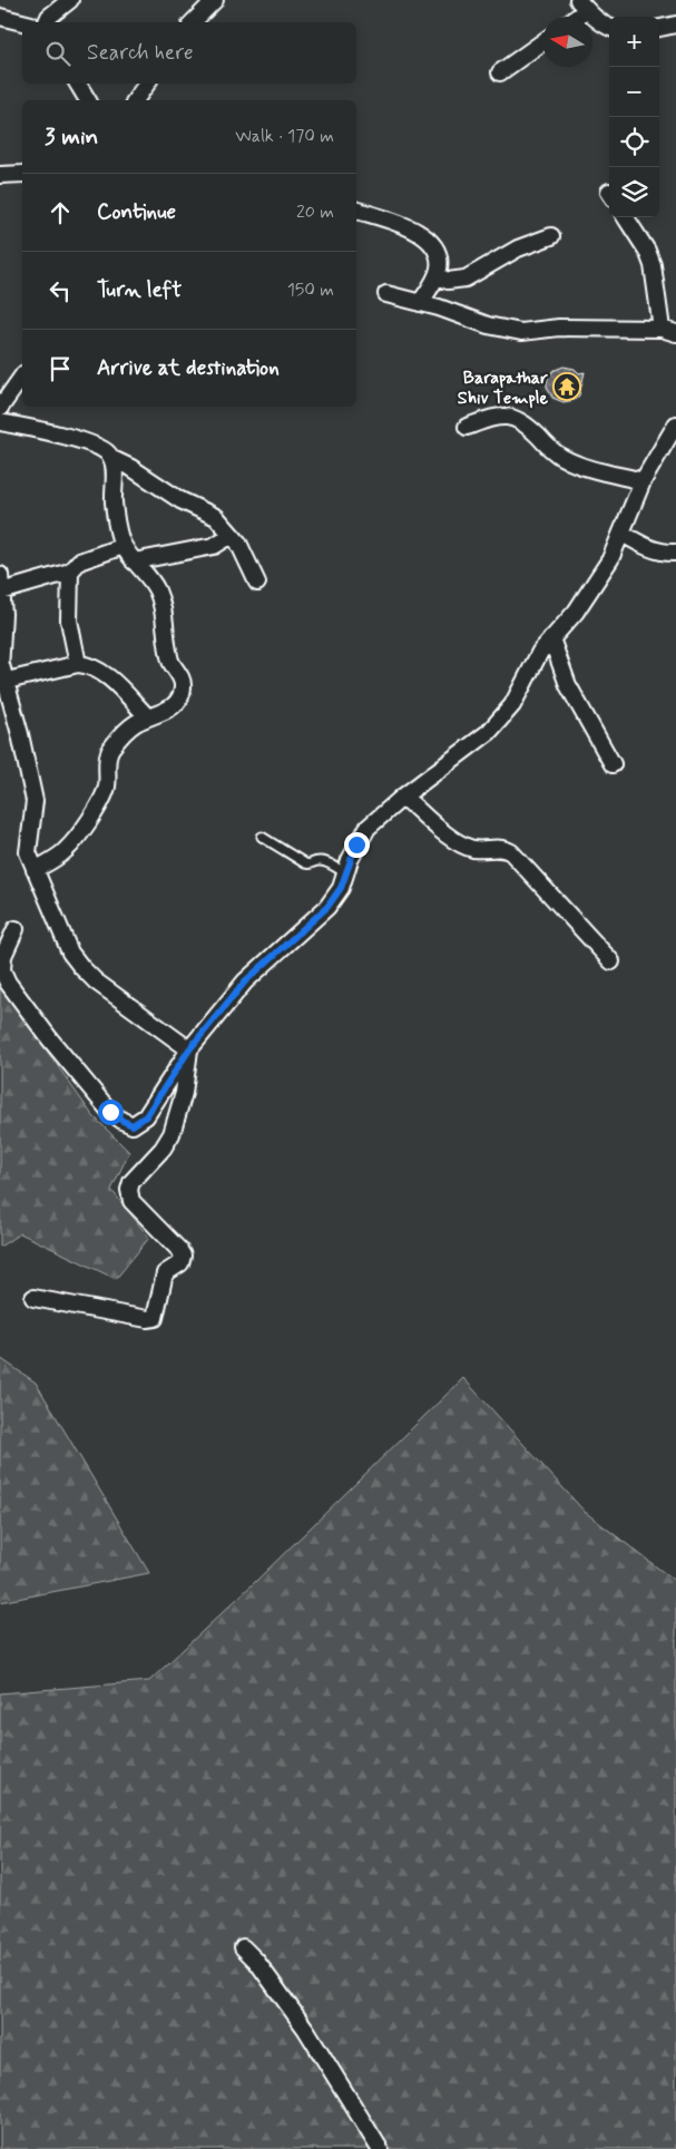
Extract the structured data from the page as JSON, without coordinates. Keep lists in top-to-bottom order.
{
  "places": {
    "temple": ["Barapathar Shiv Temple"]
  },
  "north": "left",
  "page": {
    "map_buttons": ["+", "−"],
    "search": "Search here",
    "heading": ["3 min", "Walk · 170 m"],
    "list": [
      ["Continue", "20 m"],
      ["Turn left", "150 m"],
      "Arrive at destination"
    ]
  }
}
